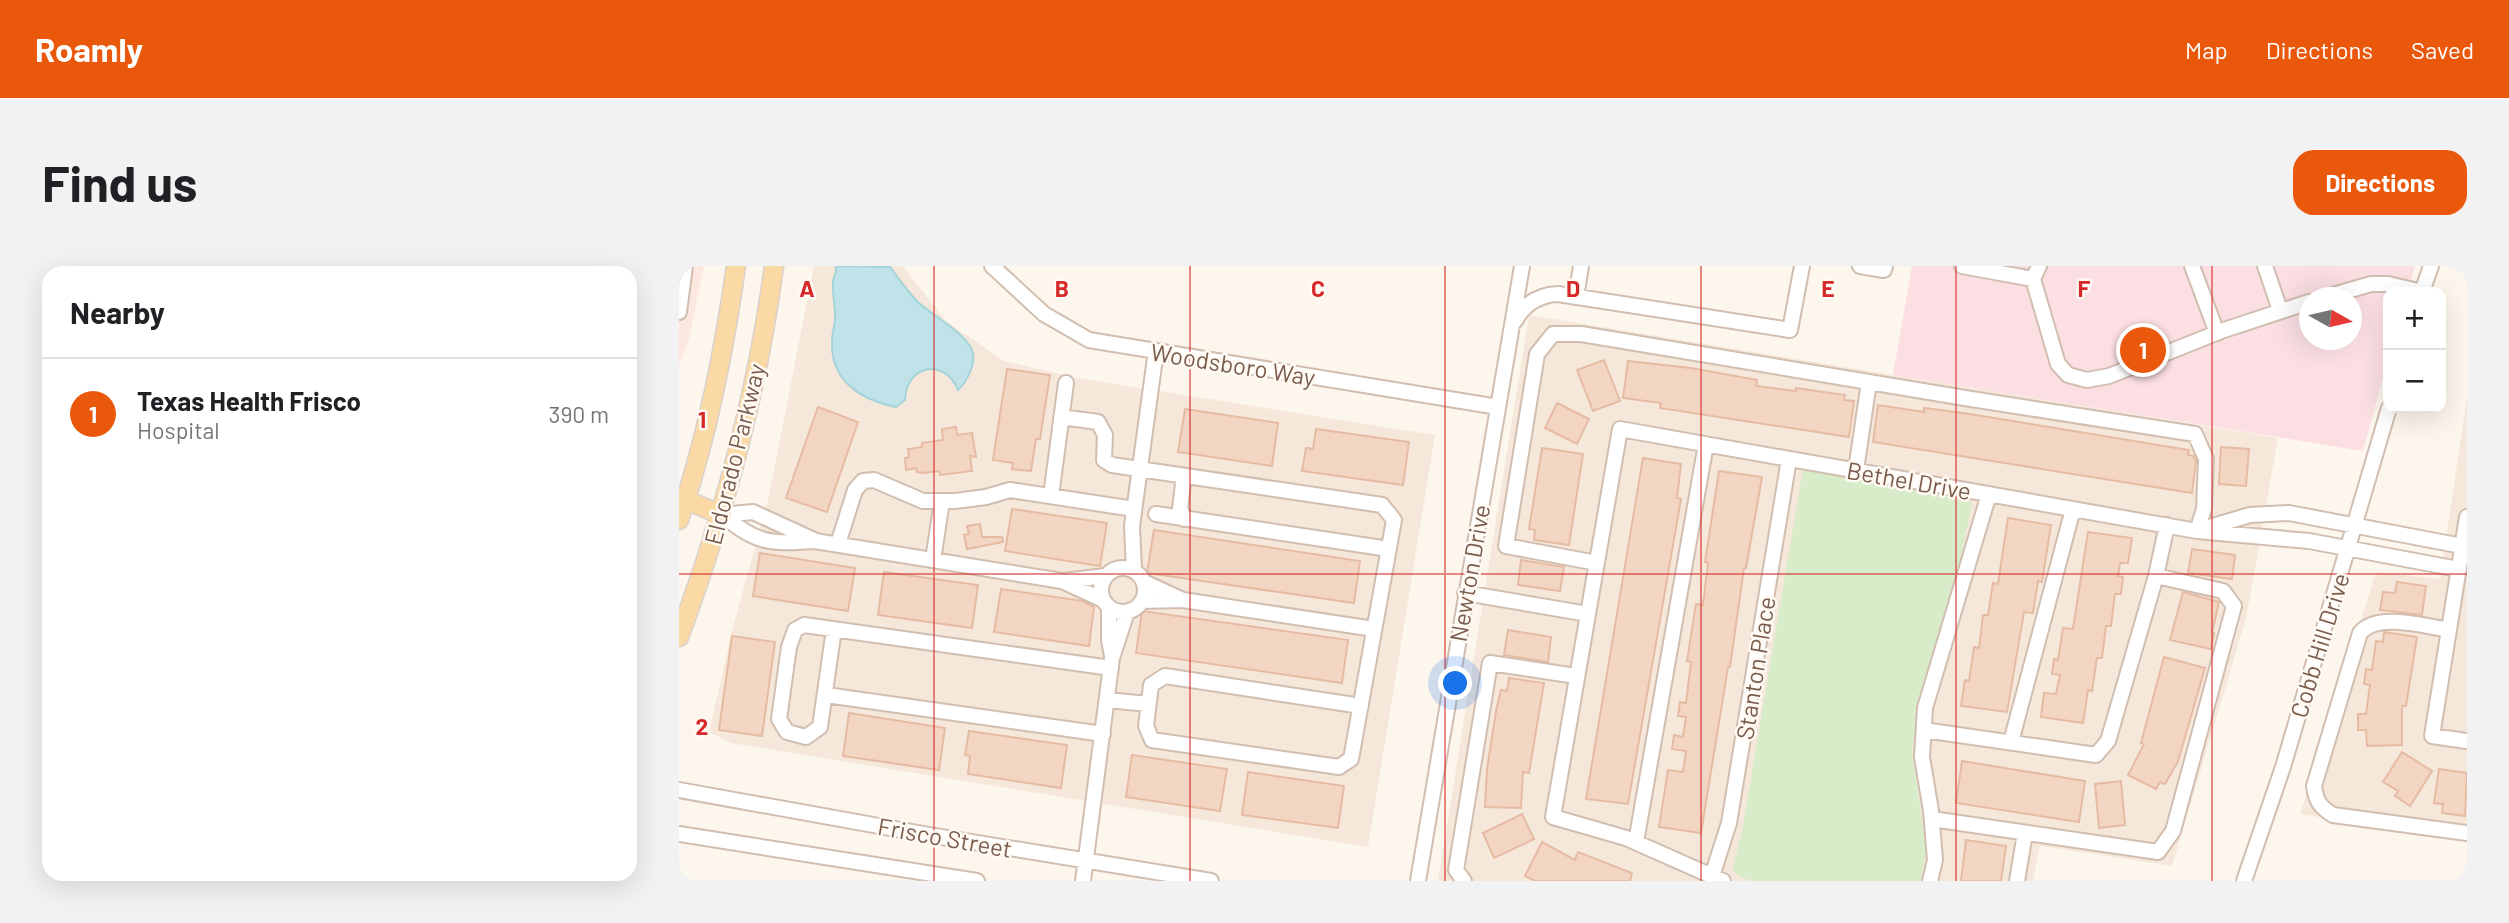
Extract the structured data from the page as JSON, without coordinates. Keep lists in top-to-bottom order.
{
  "streets": {
    "main road": ["Eldorado Parkway"],
    "street": [
      "Woodsboro Way",
      "Bethel Drive",
      "Newton Drive",
      "Cobb Hill Drive",
      "Stanton Place",
      "Frisco Street"
    ]
  },
  "crossings": [
    ["Woodsboro Way", "Newton Drive"],
    ["Bethel Drive", "Cobb Hill Drive"],
    ["Bethel Drive", "Stanton Place"]
  ],
  "north": "right",
  "page": {
    "header": "Roamly",
    "nav": ["Map", "Directions", "Saved"],
    "buttons": "Directions",
    "title": "Find us",
    "heading": "Nearby",
    "map_buttons": ["+", "−"],
    "pins": "1",
    "list": [
      {
        "mark": "1",
        "name": "Texas Health Frisco",
        "note": "Hospital",
        "value": "390 m"
      }
    ]
  },
  "grid": {
    "columns": [
      "A",
      "B",
      "C",
      "D",
      "E",
      "F"
    ],
    "rows": ["1", "2"]
  }
}
